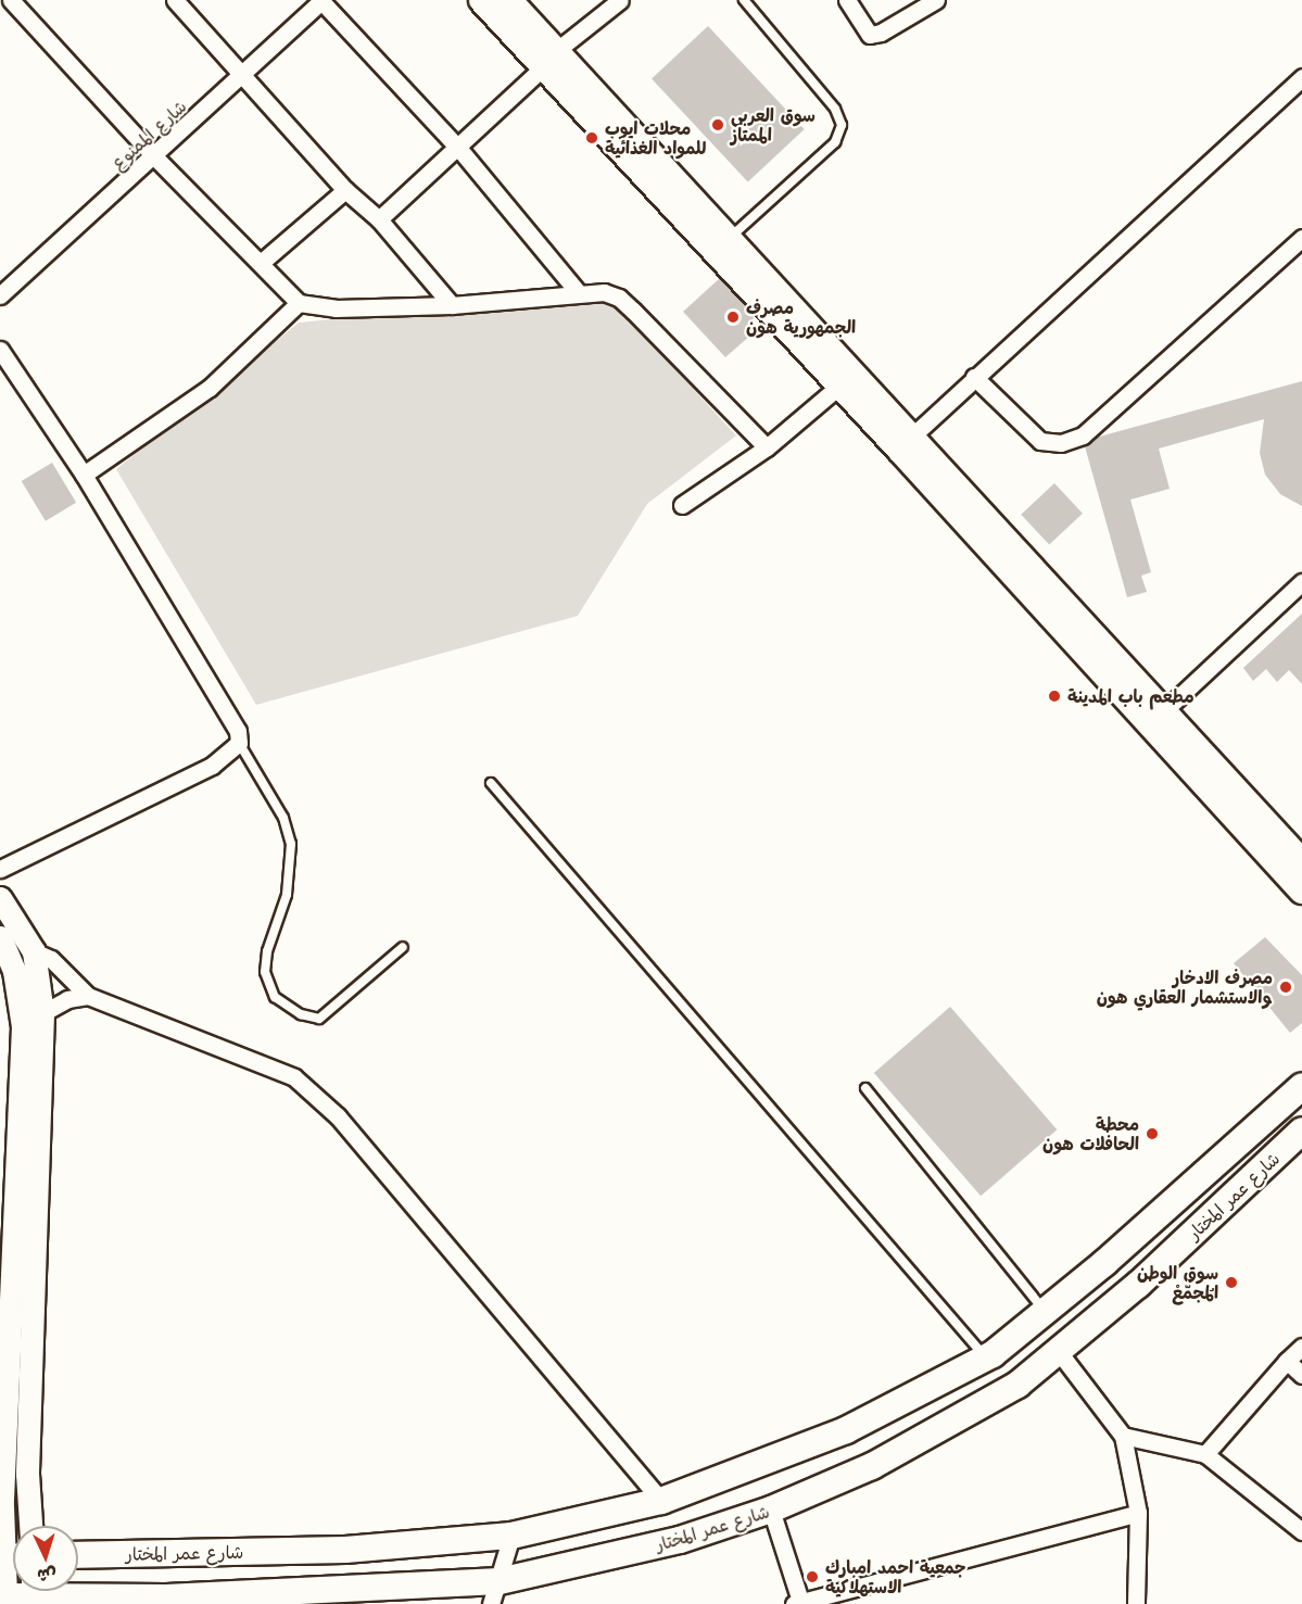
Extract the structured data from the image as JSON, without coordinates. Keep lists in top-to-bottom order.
{
  "streets": {
    "main road": ["شارع عمر المختار"],
    "street": ["شارع الممنوع"]
  },
  "places": [
    "سوق العربي الممتاز",
    "محلات ايوب للمواد الغذائية",
    "مصرف الجمهورية هون",
    "مطعم باب المدينة",
    "مصرف الادخار والاستشمار العقاري هون",
    "محطة الحافلات هون",
    "سوق الوطن المُجمّعْ",
    "جمعية احمد امبارك الاستهلاكية"
  ],
  "north": "bottom"
}
